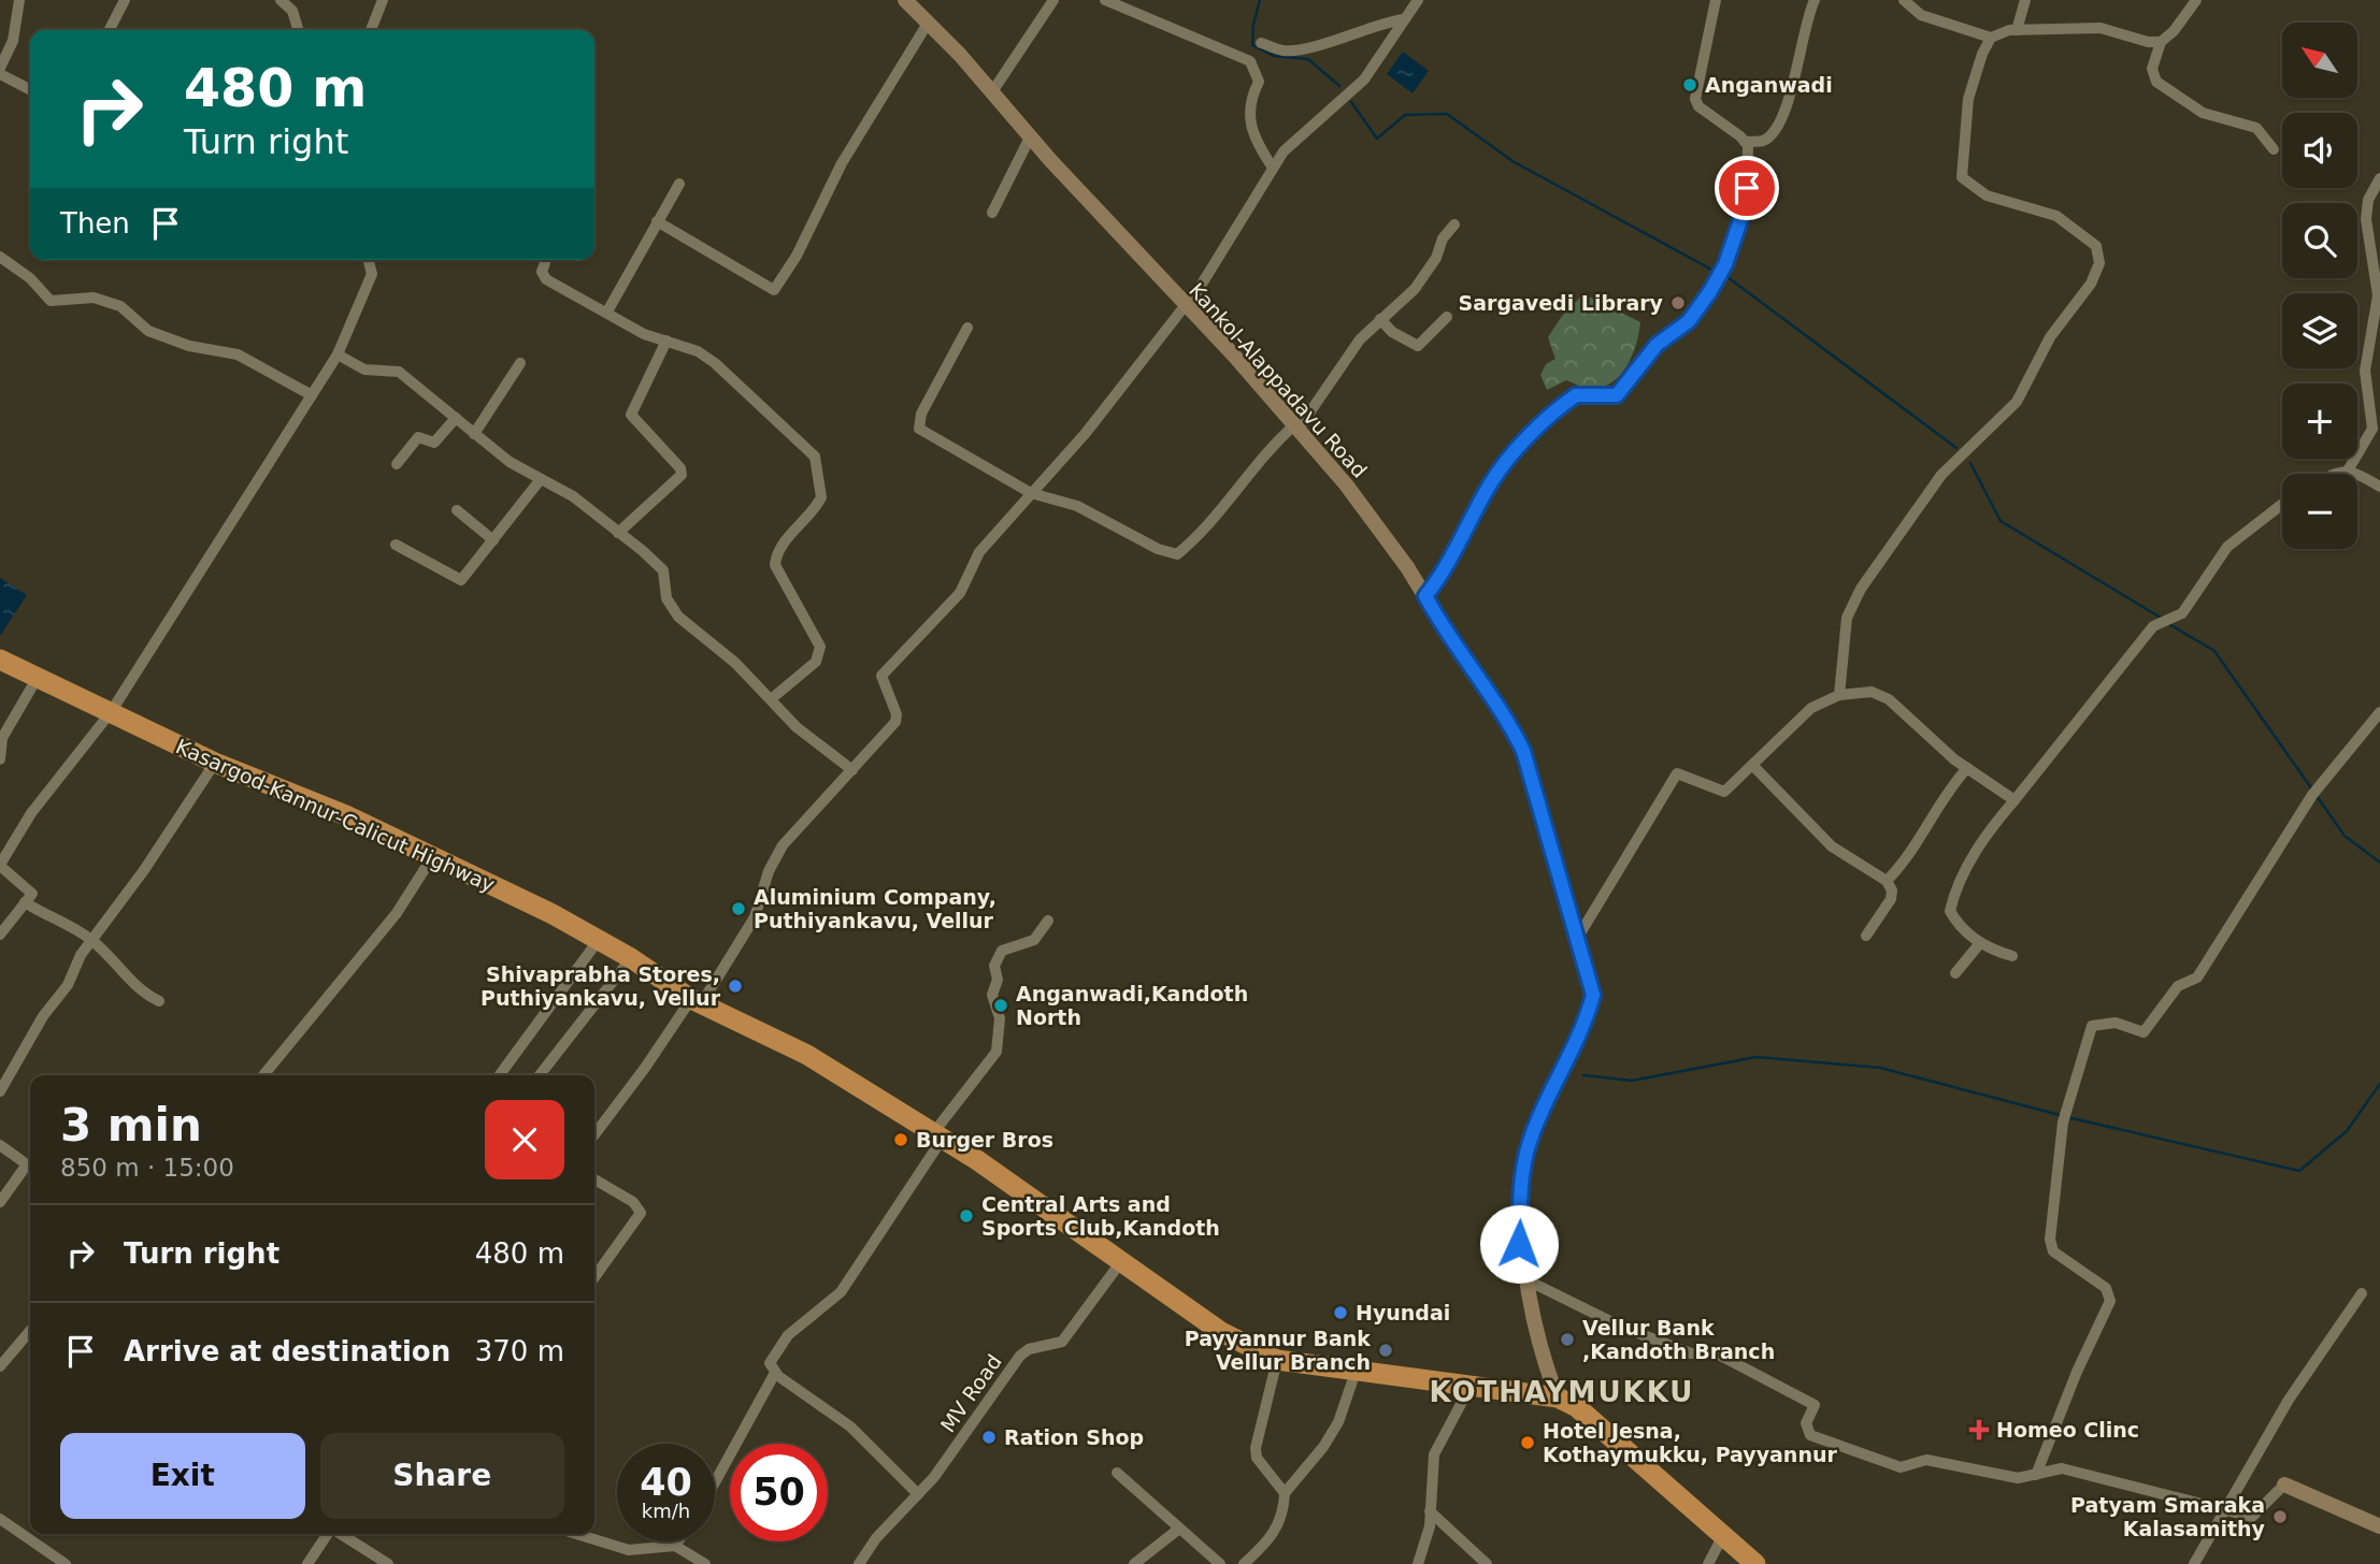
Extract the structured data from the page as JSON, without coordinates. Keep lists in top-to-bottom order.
{
  "streets": {
    "highway": ["Kasargod-Kannur-Calicut Highway"],
    "main road": ["Kankol-Alappadavu Road"],
    "street": ["MV Road"]
  },
  "crossings": [
    ["Kankol-Alappadavu Road", "Kasargod-Kannur-Calicut Highway"],
    ["Kasargod-Kannur-Calicut Highway", "MV Road"]
  ],
  "districts": ["KOTHAYMUKKU"],
  "places": {
    "other": [
      "Anganwadi",
      "Sargavedi Library",
      "Aluminium Company, Puthiyankavu, Vellur",
      "Shivaprabha Stores, Puthiyankavu, Vellur",
      "Anganwadi,Kandoth North",
      "Burger Bros",
      "Central Arts and Sports Club,Kandoth",
      "Hyundai",
      "Vellur Bank ,Kandoth Branch",
      "Payyannur Bank Vellur Branch",
      "Ration Shop",
      "Hotel Jesna, Kothaymukku, Payyannur",
      "Patyam Smaraka Kalasamithy"
    ],
    "health": ["Homeo Clinc"]
  },
  "north": "top left",
  "page": {
    "map_buttons": ["+", "−"],
    "turn": ["480 m", "Turn right"],
    "then": "Then",
    "heading": ["3 min", "850 m · 15:00"],
    "list": [
      {
        "name": "Turn right",
        "value": "480 m"
      },
      {
        "name": "Arrive at destination",
        "value": "370 m"
      }
    ],
    "buttons": ["Exit", "Share"],
    "speed": "40 km/h",
    "limit": "50"
  }
}
